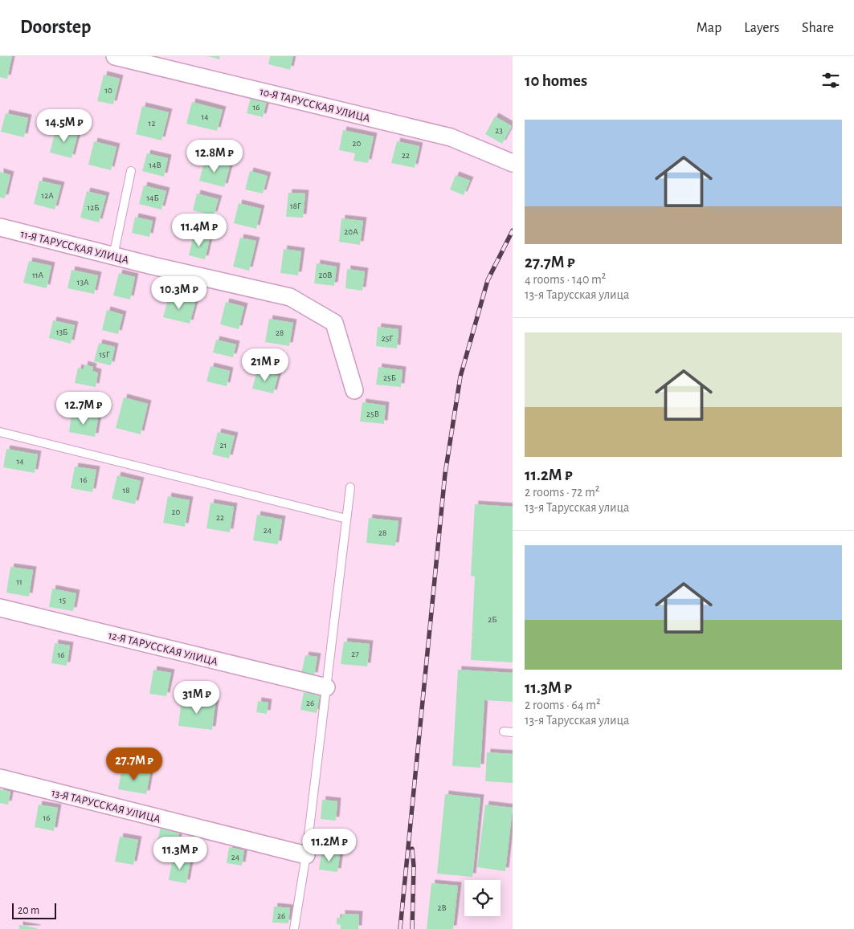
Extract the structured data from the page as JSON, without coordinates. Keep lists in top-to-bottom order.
{
  "streets": {
    "street": [
      "10-Я ТАРУССКАЯ УЛИЦА",
      "11-Я ТАРУССКАЯ УЛИЦА",
      "12-Я ТАРУССКАЯ УЛИЦА",
      "13-Я ТАРУССКАЯ УЛИЦА"
    ]
  },
  "house_numbers": [
    "10",
    "16",
    "14",
    "12",
    "23",
    "20",
    "22",
    "14В",
    "12А",
    "14Б",
    "18Г",
    "12Б",
    "20А",
    "11А",
    "20В",
    "13А",
    "13Б",
    "28",
    "25Г",
    "15Г",
    "25Б",
    "25В",
    "21",
    "14",
    "16",
    "18",
    "20",
    "22",
    "24",
    "28",
    "11",
    "15",
    "2Б",
    "27",
    "16",
    "26",
    "16",
    "24",
    "2В",
    "26"
  ],
  "scale_bar": "20 m",
  "page": {
    "header": "Doorstep",
    "nav": ["Map", "Layers", "Share"],
    "heading": "10 homes",
    "list": [
      {
        "name": "27.7M ₽",
        "note": "4 rooms · 140 m² · 13-я Тарусская улица"
      },
      {
        "name": "11.2M ₽",
        "note": "2 rooms · 72 m² · 13-я Тарусская улица"
      },
      {
        "name": "11.3M ₽",
        "note": "2 rooms · 64 m² · 13-я Тарусская улица"
      }
    ],
    "price": [
      "14.5M ₽",
      "12.8M ₽",
      "11.4M ₽",
      "10.3M ₽",
      "21M ₽",
      "12.7M ₽",
      "31M ₽",
      "27.7M ₽",
      "11.2M ₽",
      "11.3M ₽"
    ],
    "scale": "20 m"
  }
}
